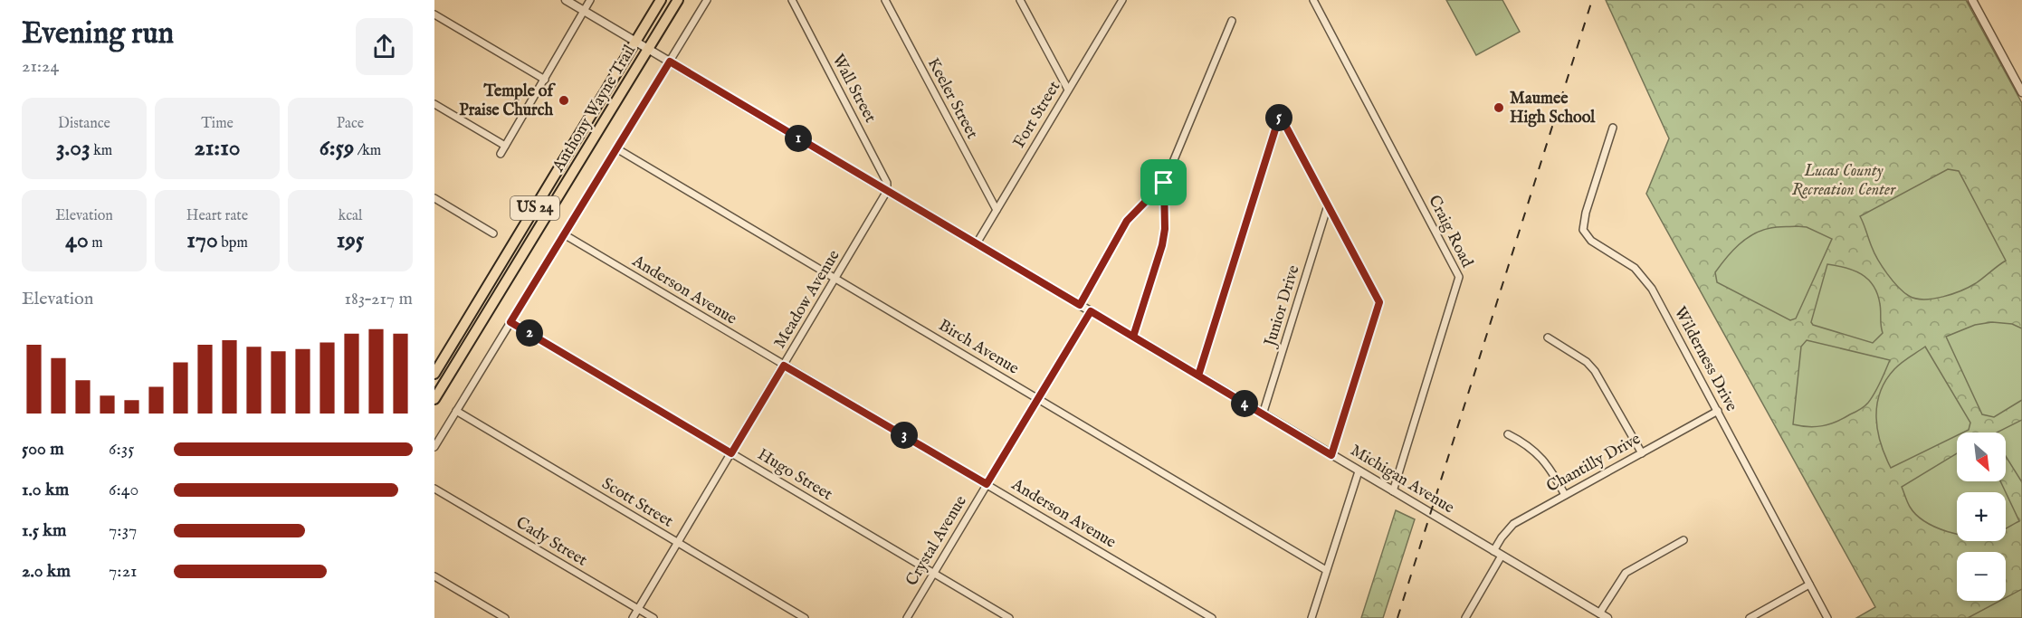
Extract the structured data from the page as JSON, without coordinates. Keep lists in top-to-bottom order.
{
  "streets": {
    "highway": ["Anthony Wayne Trail", "US 24"],
    "street": [
      "Wall Street",
      "Keeler Street",
      "Fort Street",
      "Craig Road",
      "Anderson Avenue",
      "Meadow Avenue",
      "Junior Drive",
      "Birch Avenue",
      "Wilderness Drive",
      "Chantilly Drive",
      "Hugo Street",
      "Michigan Avenue",
      "Scott Street",
      "Crystal Avenue",
      "Cady Street"
    ]
  },
  "crossings": [
    ["Wall Street", "Meadow Avenue"],
    ["Wall Street", "Michigan Avenue"],
    ["Keeler Street", "Fort Street"],
    ["Anthony Wayne Trail", "Michigan Avenue"],
    ["Fort Street", "Michigan Avenue"],
    ["Craig Road", "Michigan Avenue"],
    ["Anderson Avenue", "Meadow Avenue"],
    ["Anderson Avenue", "Crystal Avenue"],
    ["Meadow Avenue", "Birch Avenue"],
    ["Meadow Avenue", "Hugo Street"],
    ["Meadow Avenue", "Michigan Avenue"],
    ["Meadow Avenue", "Scott Street"],
    ["Meadow Avenue", "Cady Street"],
    ["Junior Drive", "Michigan Avenue"],
    ["Birch Avenue", "Crystal Avenue"],
    ["Wilderness Drive", "Chantilly Drive"],
    ["Chantilly Drive", "Michigan Avenue"],
    ["Hugo Street", "Crystal Avenue"],
    ["Michigan Avenue", "Crystal Avenue"]
  ],
  "parks": ["Lucas County Recreation Center"],
  "places": ["Temple of Praise Church", "Maumee High School"],
  "north": "bottom right",
  "page": {
    "heading": ["Evening run", "21:24"],
    "stats": [
      ["Distance", "3.03 km"],
      ["Time", "21:10"],
      ["Pace", "6:59 /km"],
      ["Elevation", "40 m"],
      ["Heart rate", "170 bpm"],
      ["kcal", "195"]
    ],
    "pins": [
      "5",
      "1",
      "2",
      "4",
      "3"
    ],
    "chart": ["Elevation", "183–217 m"],
    "list": [
      {
        "name": "500 m",
        "note": "6:35"
      },
      {
        "name": "1.0 km",
        "note": "6:40"
      },
      {
        "name": "1.5 km",
        "note": "7:37"
      },
      {
        "name": "2.0 km",
        "note": "7:21"
      }
    ],
    "map_buttons": ["+", "−"]
  }
}
